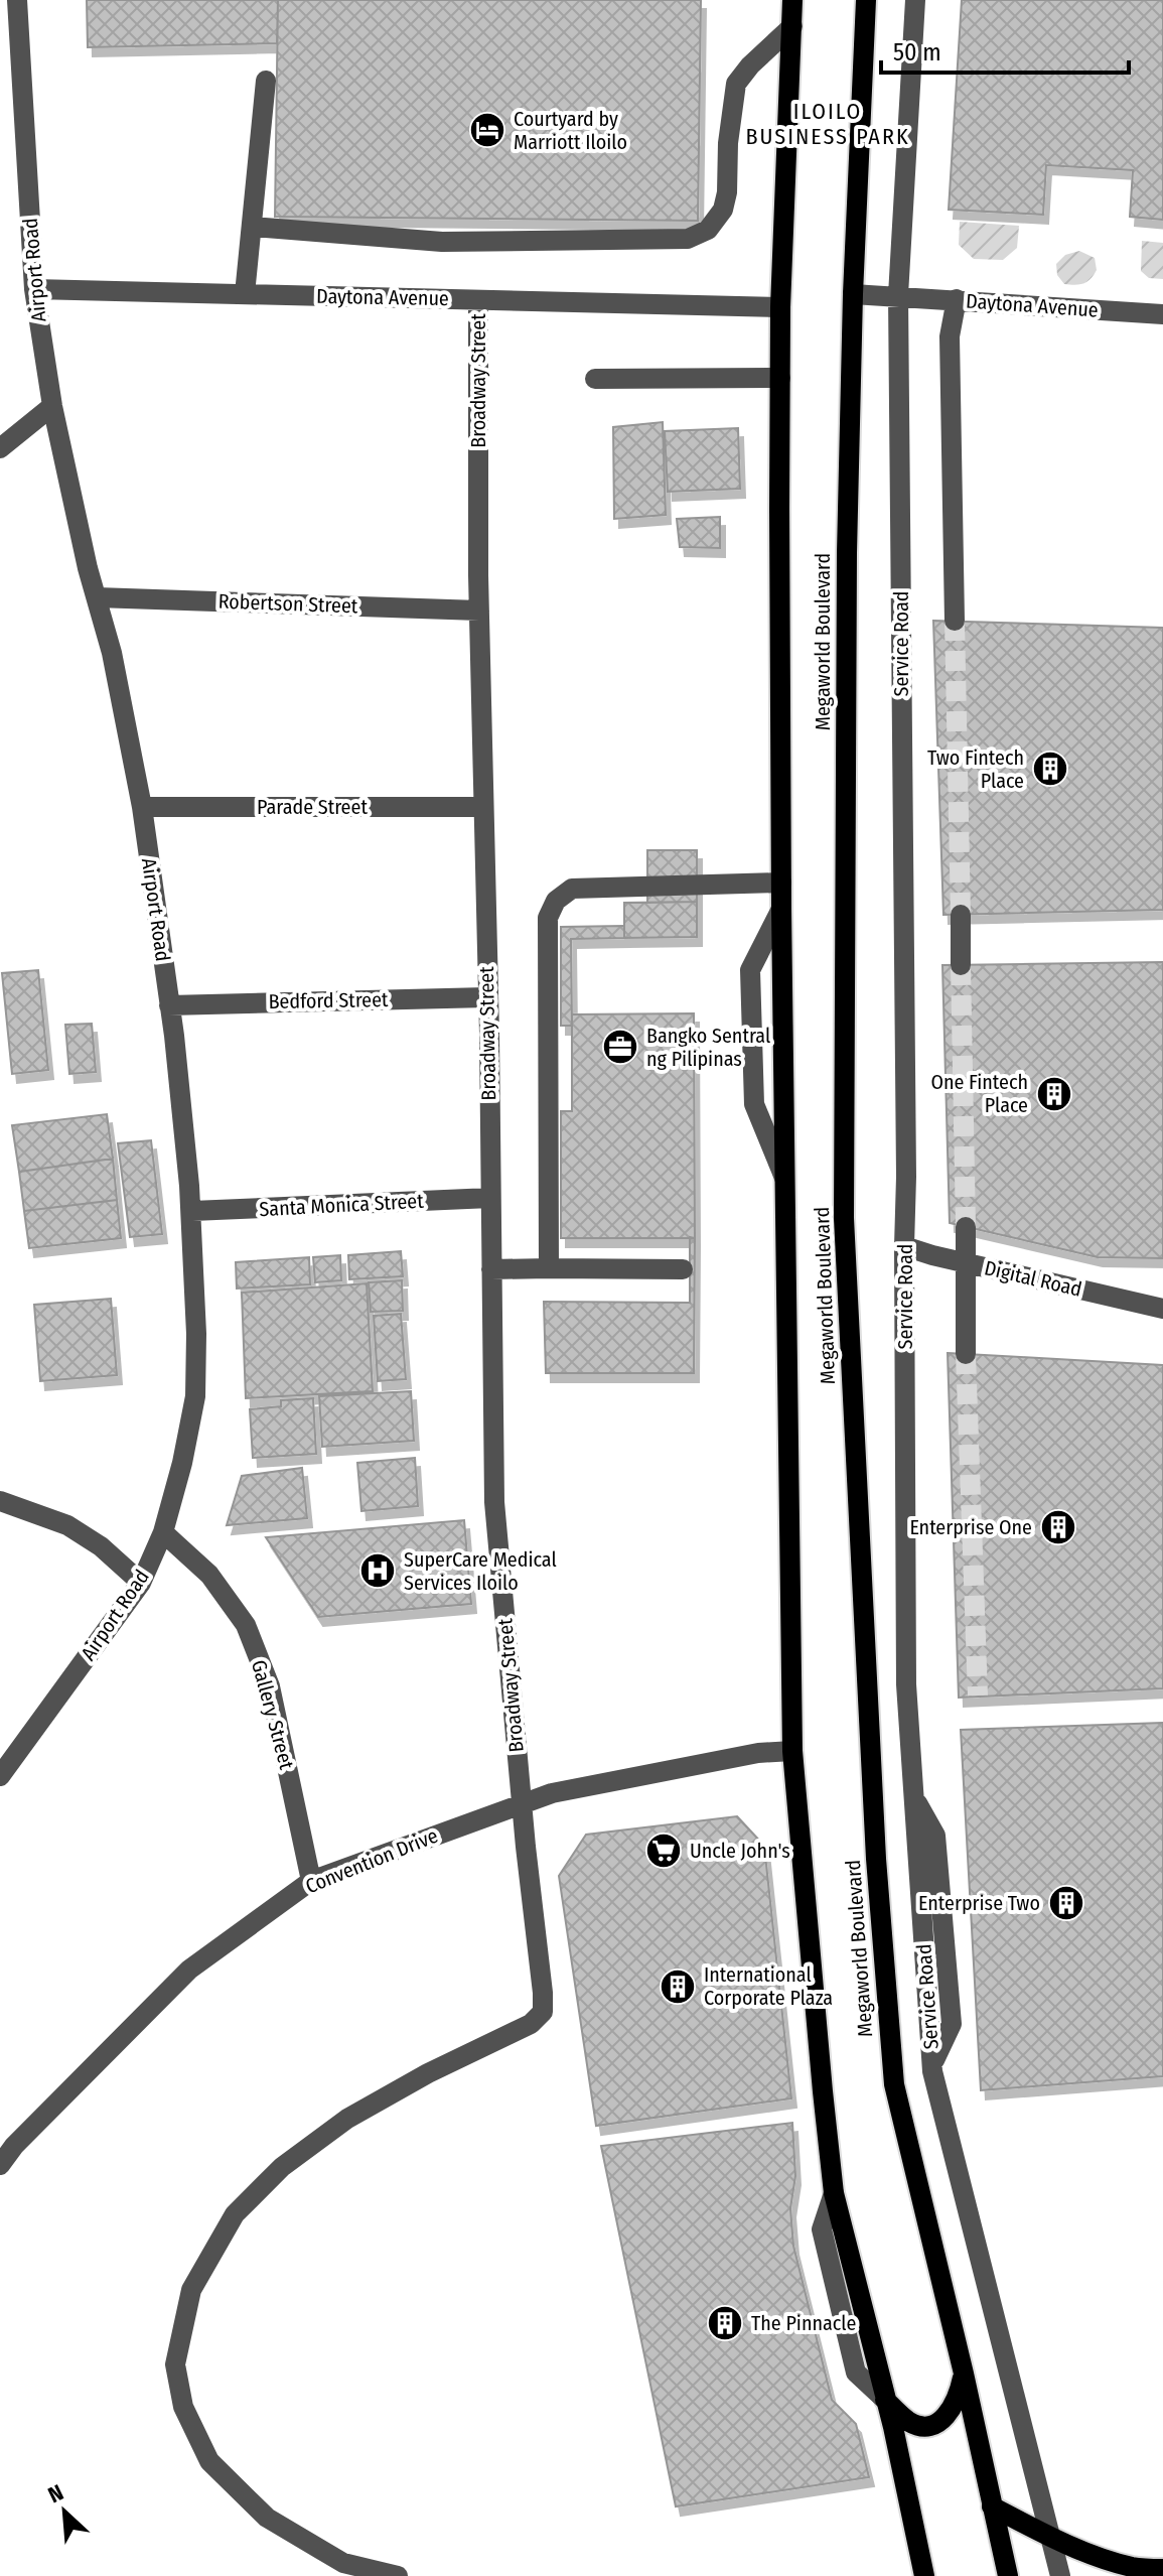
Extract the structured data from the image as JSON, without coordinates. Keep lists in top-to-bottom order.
{
  "streets": {
    "main road": ["Megaworld Boulevard"],
    "street": [
      "Airport Road",
      "Daytona Avenue",
      "Broadway Street",
      "Robertson Street",
      "Service Road",
      "Parade Street",
      "Bedford Street",
      "Santa Monica Street",
      "Digital Road",
      "Gallery Street",
      "Convention Drive"
    ]
  },
  "crossings": [
    ["Airport Road", "Daytona Avenue"],
    ["Airport Road", "Robertson Street"],
    ["Airport Road", "Parade Street"],
    ["Airport Road", "Bedford Street"],
    ["Airport Road", "Santa Monica Street"],
    ["Airport Road", "Gallery Street"],
    ["Daytona Avenue", "Broadway Street"],
    ["Daytona Avenue", "Megaworld Boulevard"],
    ["Daytona Avenue", "Service Road"],
    ["Broadway Street", "Robertson Street"],
    ["Broadway Street", "Parade Street"],
    ["Broadway Street", "Bedford Street"],
    ["Broadway Street", "Santa Monica Street"],
    ["Broadway Street", "Convention Drive"],
    ["Megaworld Boulevard", "Convention Drive"],
    ["Service Road", "Digital Road"],
    ["Gallery Street", "Convention Drive"]
  ],
  "districts": ["ILOILO BUSINESS PARK"],
  "places": {
    "hotel": ["Courtyard by Marriott Iloilo"],
    "building": [
      "Two Fintech Place",
      "One Fintech Place",
      "Enterprise One",
      "Enterprise Two",
      "International Corporate Plaza",
      "The Pinnacle"
    ],
    "office": ["Bangko Sentral ng Pilipinas"],
    "hospital": ["SuperCare Medical Services Iloilo"],
    "supermarket": ["Uncle John's"]
  },
  "scale_bar": "50 m",
  "north": "top left"
}
